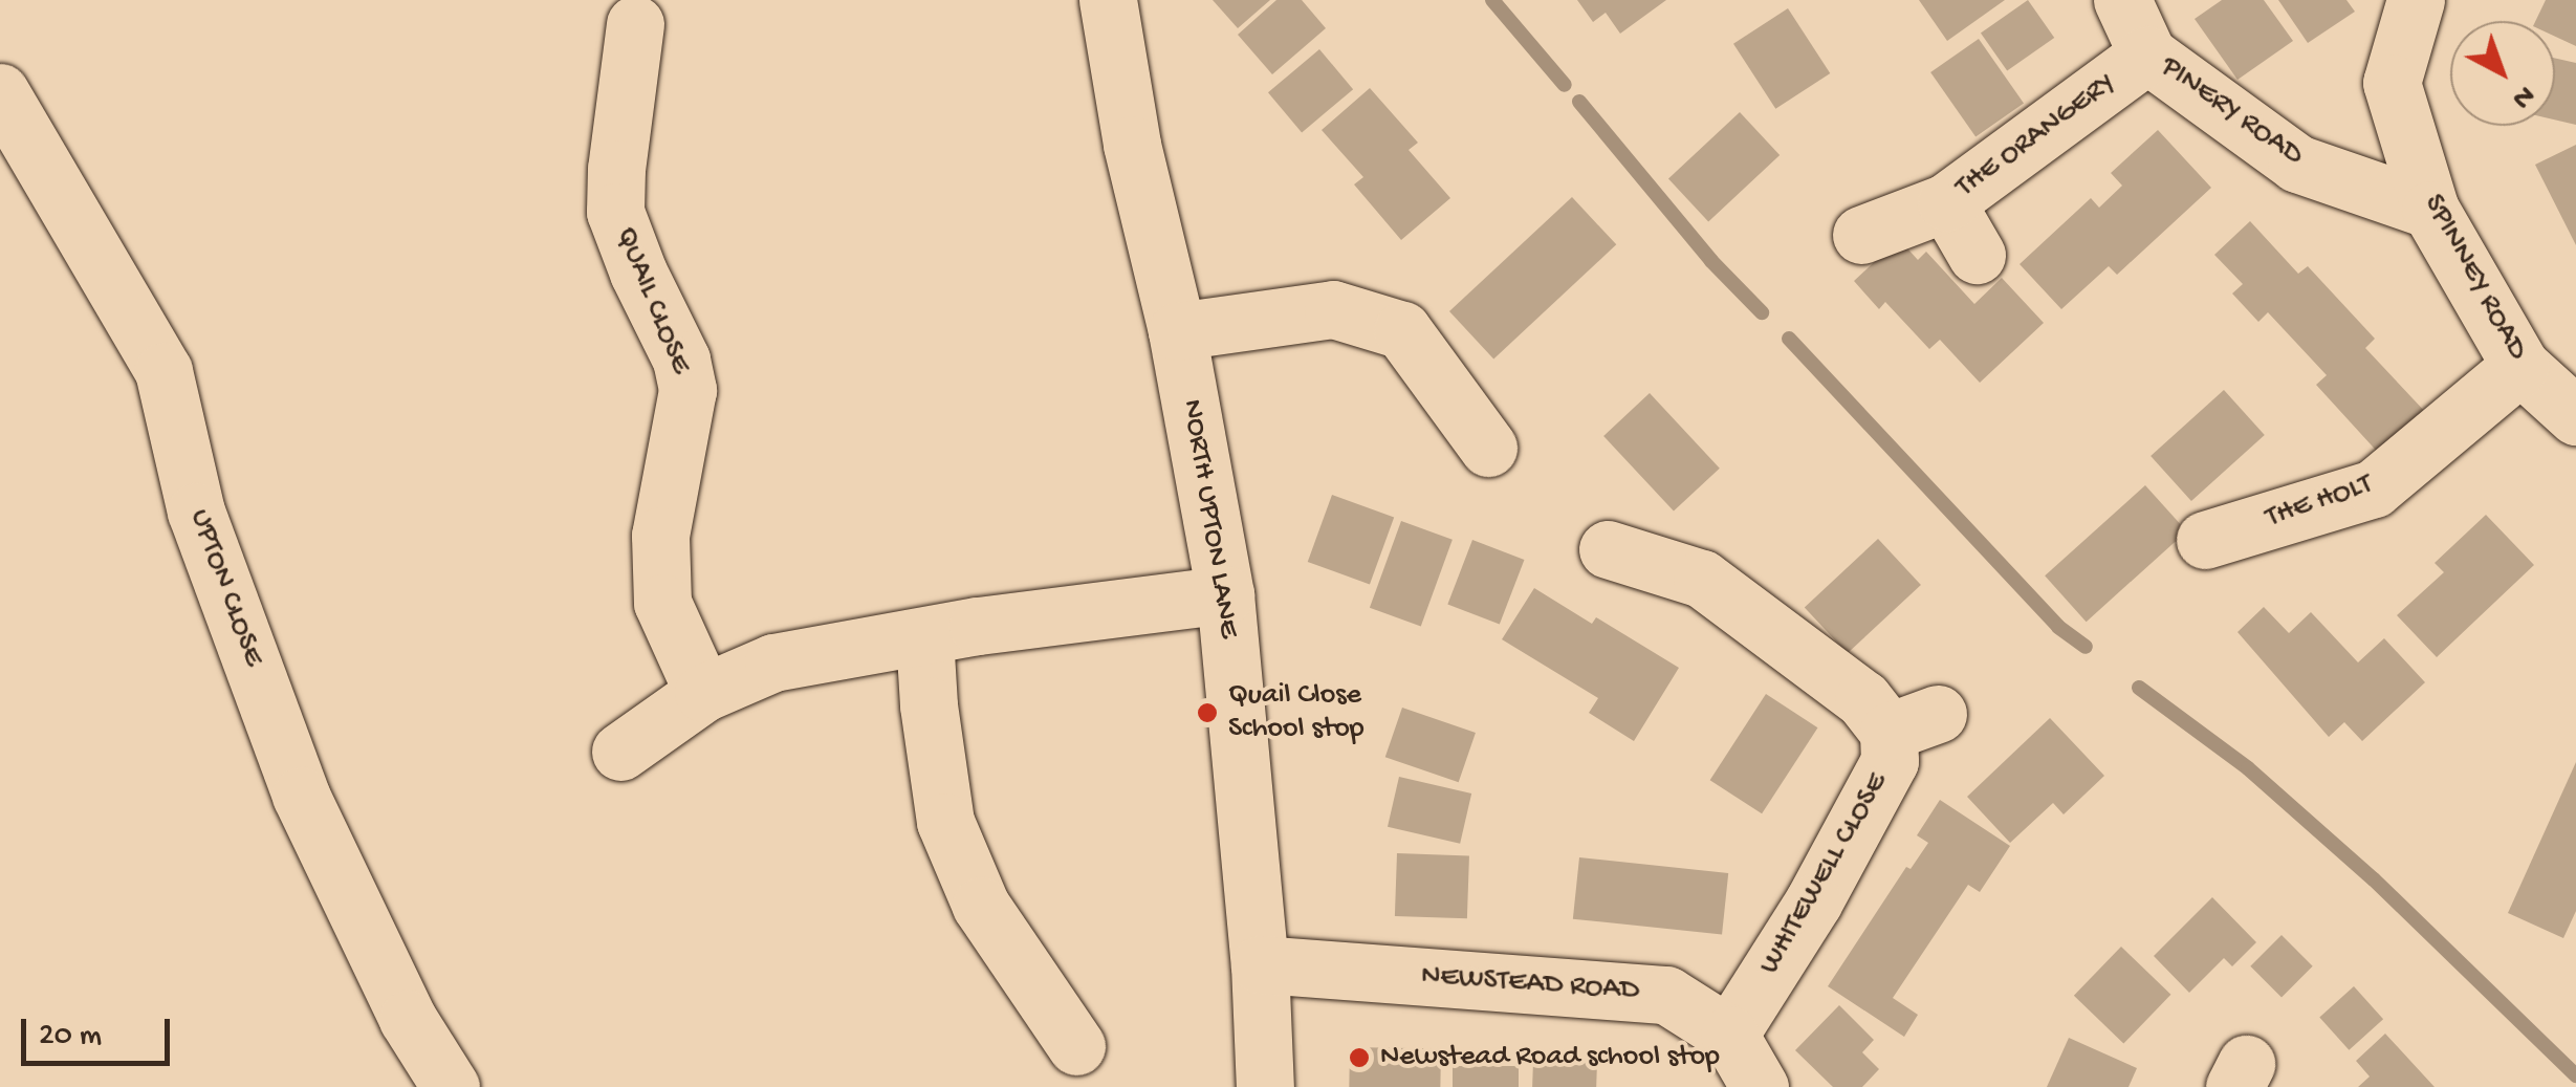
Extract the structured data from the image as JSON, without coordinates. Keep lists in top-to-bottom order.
{
  "streets": {
    "street": [
      "PINERY ROAD",
      "THE ORANGERY",
      "SPINNEY ROAD",
      "QUAIL CLOSE",
      "THE HOLT",
      "NORTH UPTON LANE",
      "UPTON CLOSE",
      "WHITEWELL CLOSE",
      "NEWSTEAD ROAD"
    ]
  },
  "crossings": [
    ["PINERY ROAD", "THE ORANGERY"],
    ["PINERY ROAD", "SPINNEY ROAD"],
    ["SPINNEY ROAD", "THE HOLT"],
    ["NORTH UPTON LANE", "NEWSTEAD ROAD"],
    ["WHITEWELL CLOSE", "NEWSTEAD ROAD"]
  ],
  "places": ["Quail Close School stop", "Newstead Road school stop"],
  "scale_bar": "20 m",
  "north": "bottom right"
}
